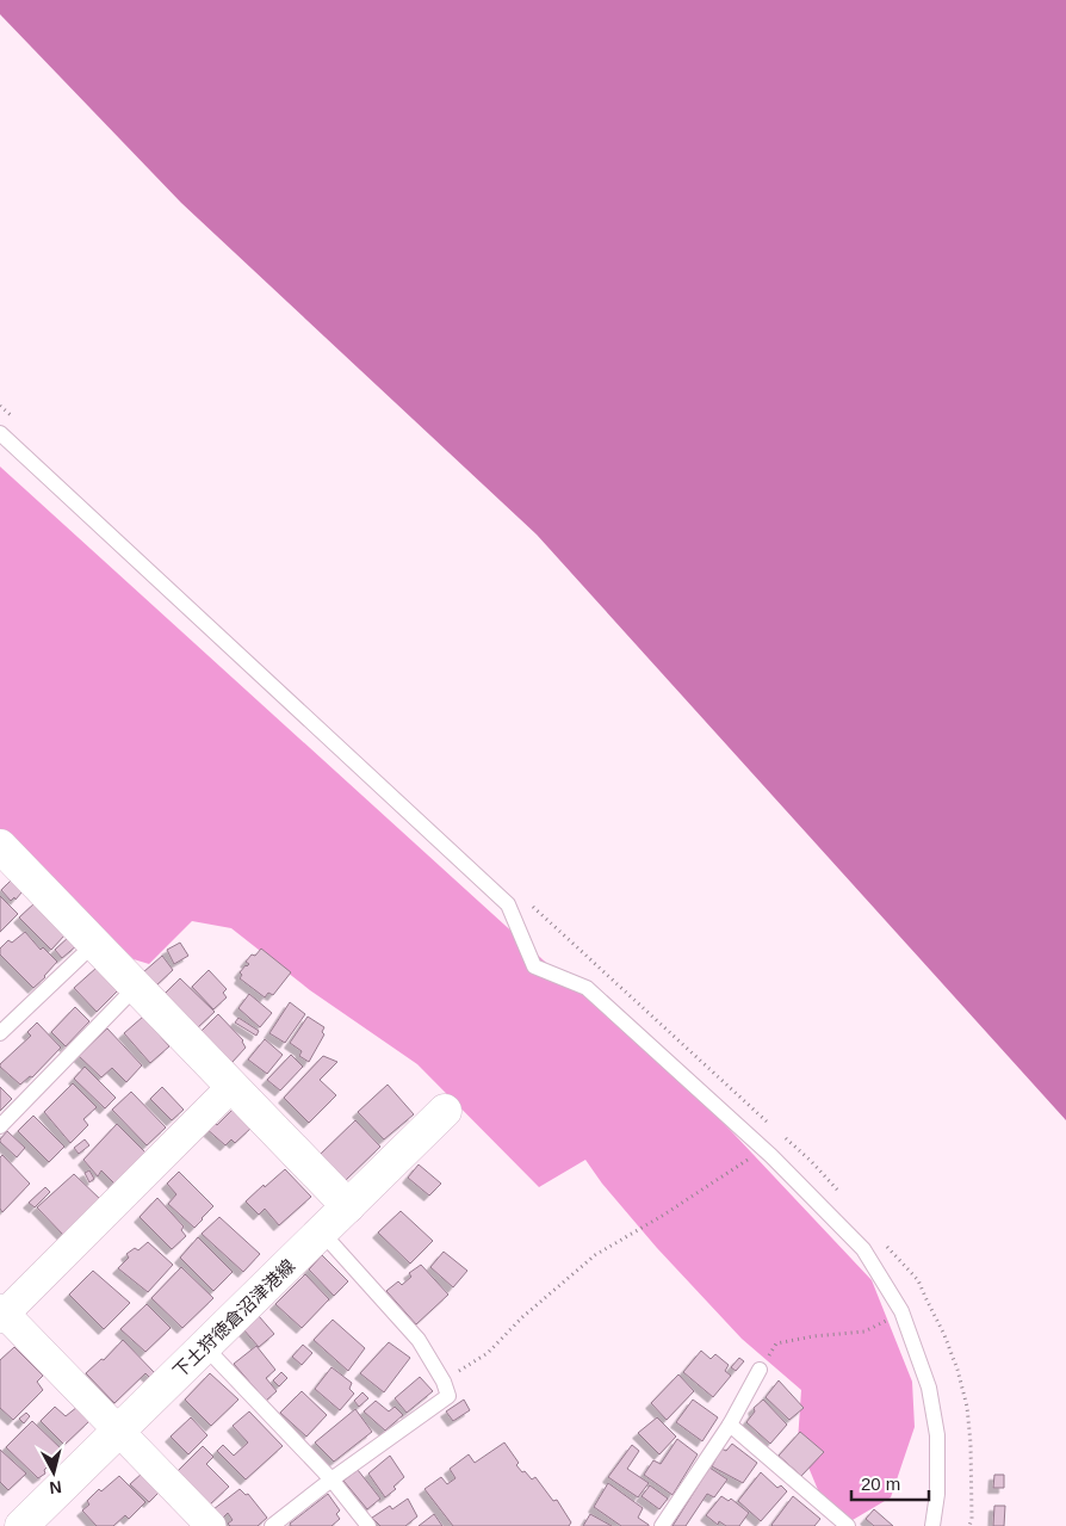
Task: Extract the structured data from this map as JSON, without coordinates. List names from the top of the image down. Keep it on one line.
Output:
{"streets":{"main road":["下土狩徳倉沼津港線"]},"scale_bar":"20 m","north":"bottom"}
